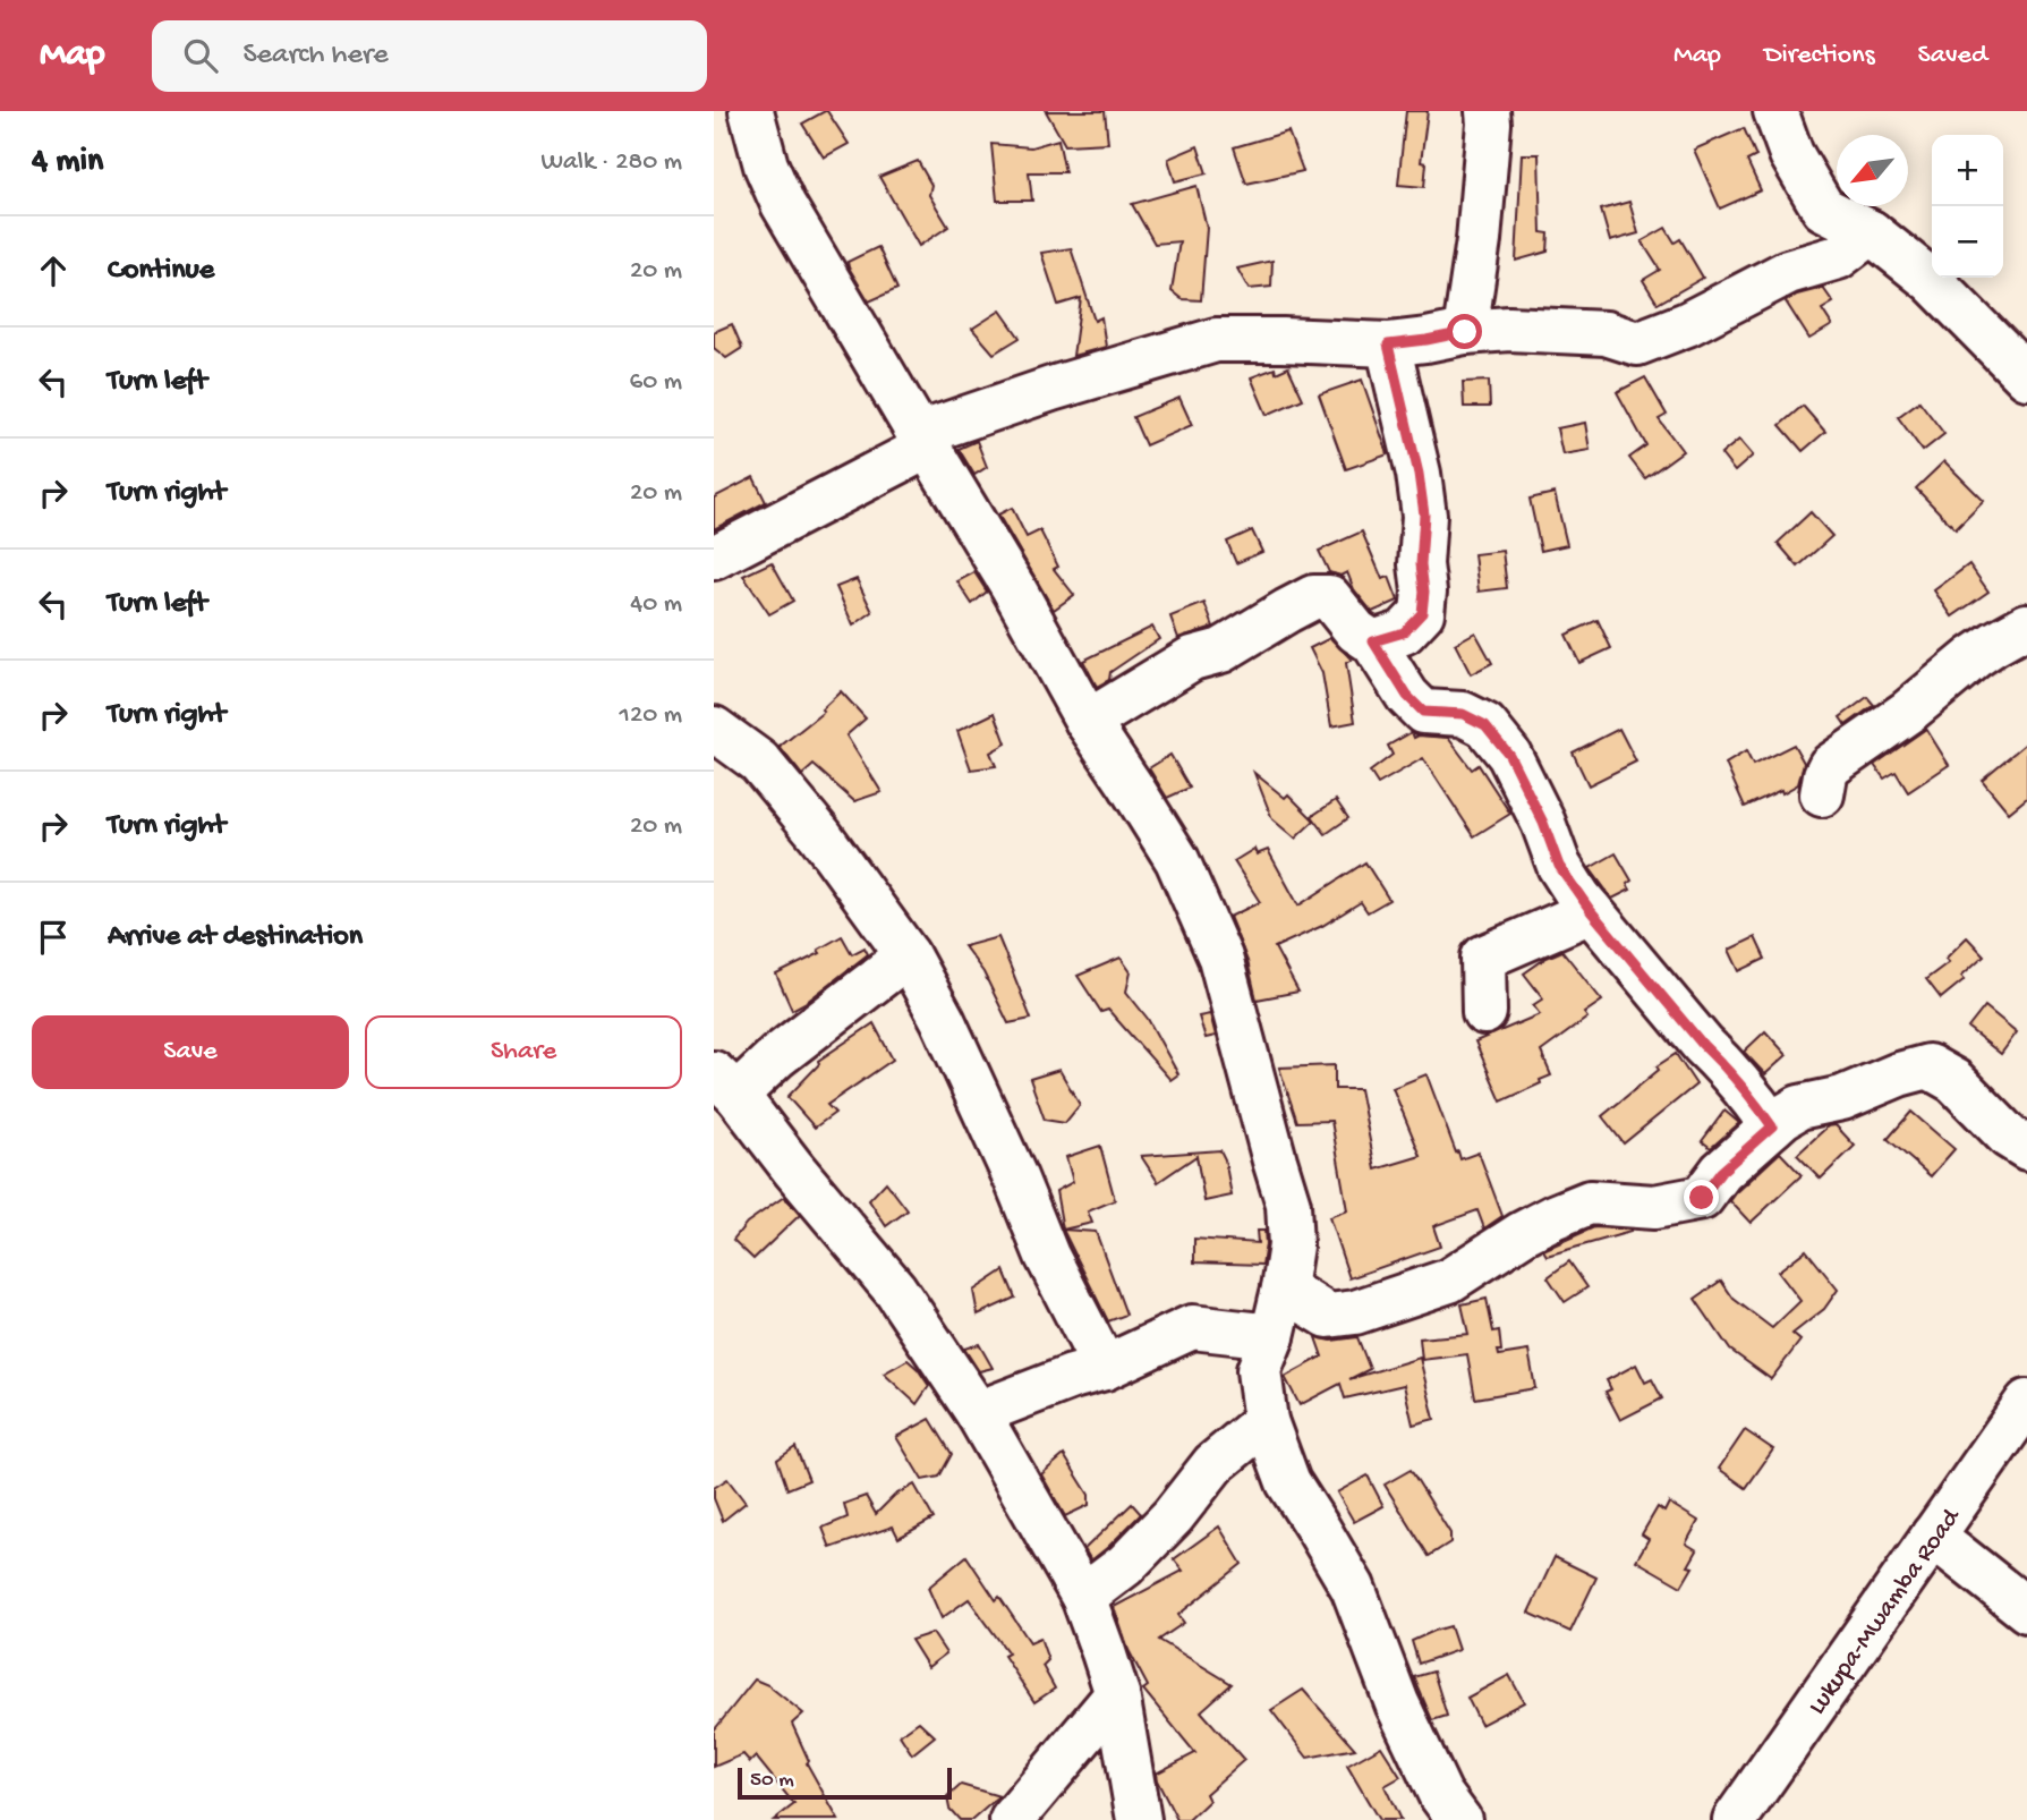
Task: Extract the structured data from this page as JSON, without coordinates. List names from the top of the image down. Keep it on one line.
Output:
{"streets":{"street":["Lukupa-Mwamba Road"]},"scale_bar":"50 m","north":"bottom left","page":{"header":"Map","search":"Search here","nav":["Map","Directions","Saved"],"heading":["4 min","Walk · 280 m"],"map_buttons":["+","−"],"list":[["Continue","20 m"],["Turn left","60 m"],["Turn right","20 m"],["Turn left","40 m"],["Turn right","120 m"],["Turn right","20 m"],"Arrive at destination"],"buttons":["Save","Share"],"scale":"50 m"}}
